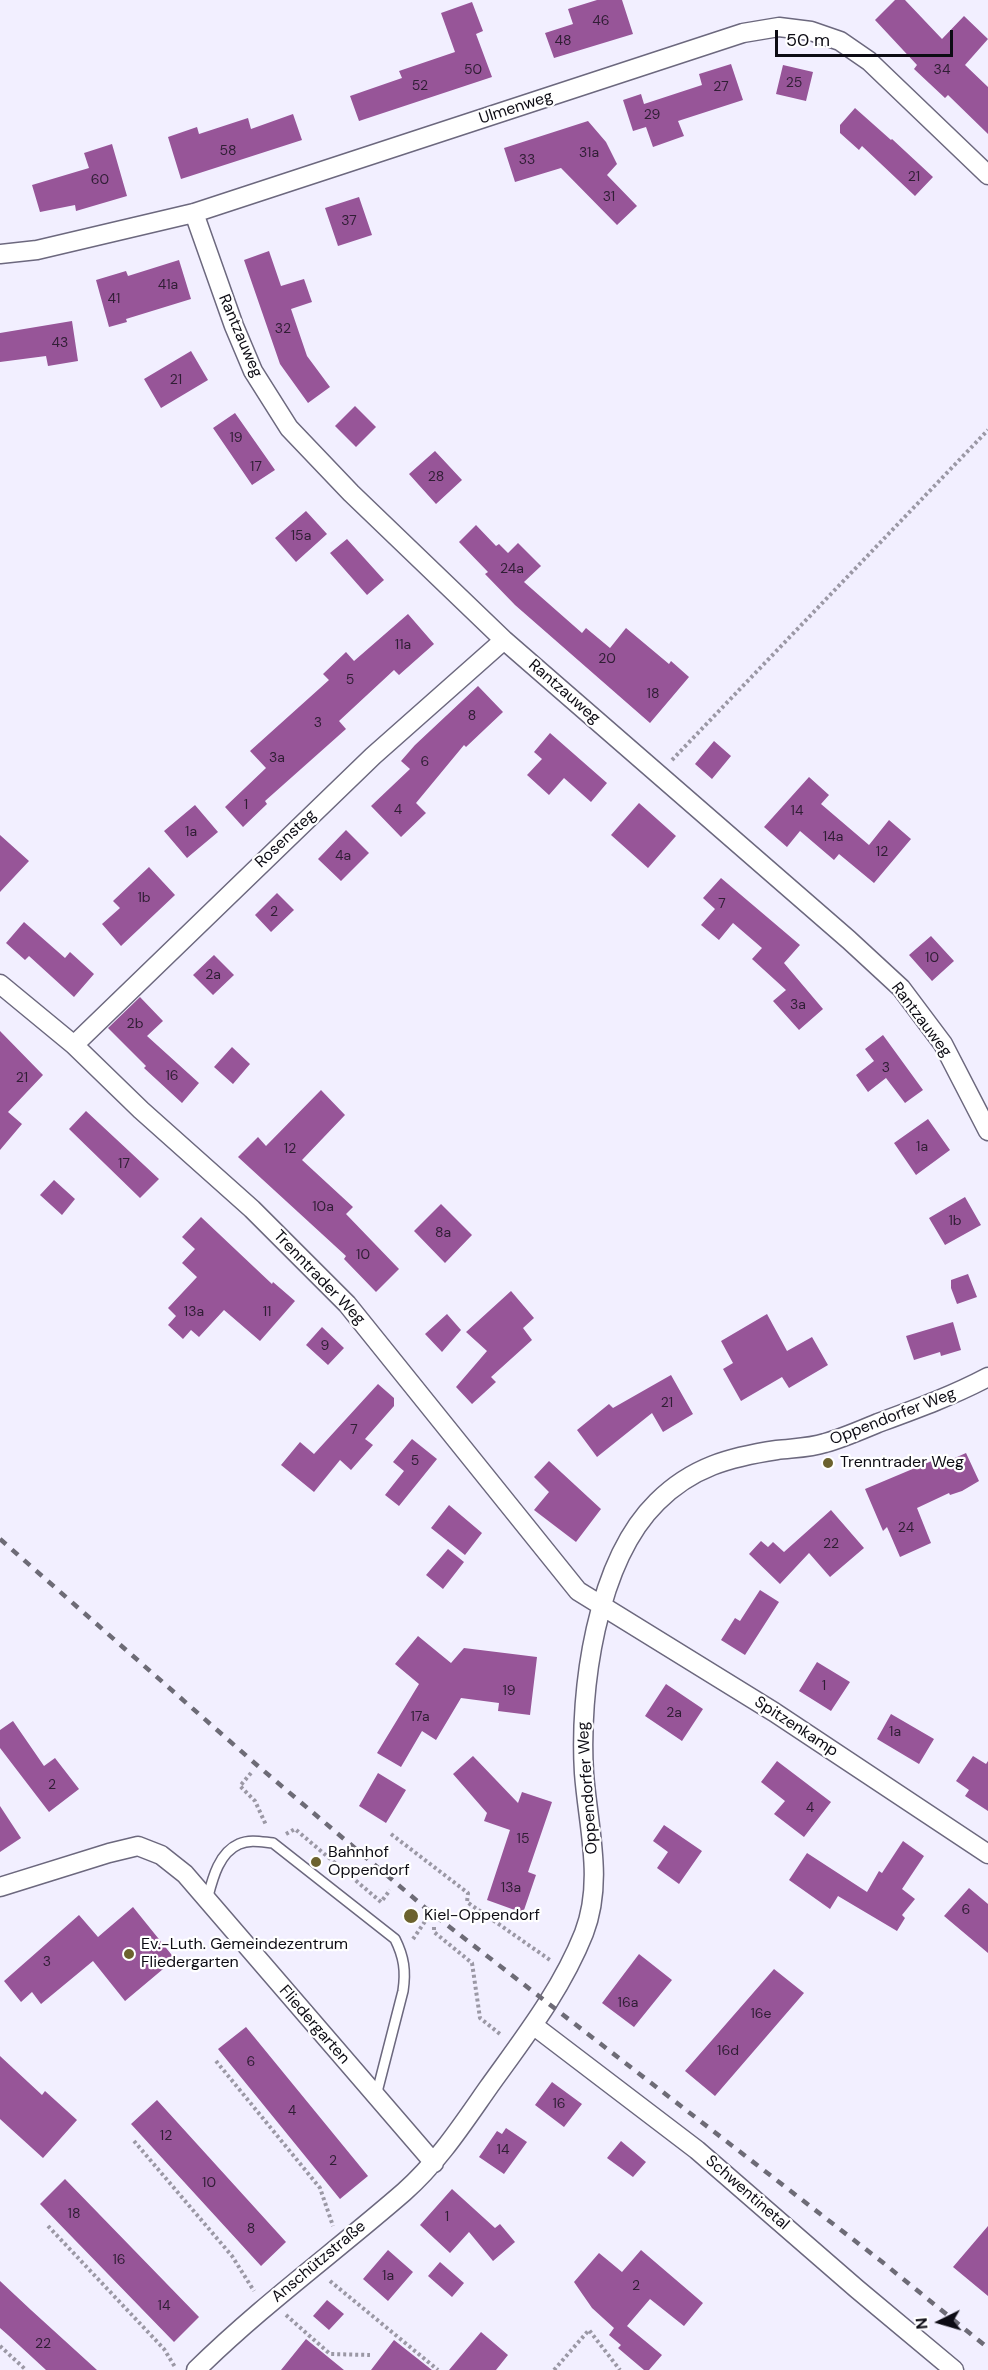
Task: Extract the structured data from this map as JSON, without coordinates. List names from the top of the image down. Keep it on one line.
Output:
{"streets":{"street":["Ulmenweg","Rantzauweg","Rosensteg","Trenntrader Weg","Oppendorfer Weg","Spitzenkamp","Fliedergarten","Schwentinetal","Anschützstraße"]},"crossings":[["Ulmenweg","Rantzauweg"],["Rantzauweg","Rosensteg"],["Rosensteg","Trenntrader Weg"],["Trenntrader Weg","Oppendorfer Weg"],["Trenntrader Weg","Spitzenkamp"],["Oppendorfer Weg","Spitzenkamp"],["Oppendorfer Weg","Fliedergarten"],["Oppendorfer Weg","Schwentinetal"],["Oppendorfer Weg","Anschützstraße"],["Fliedergarten","Anschützstraße"]],"places":["Trenntrader Weg","Bahnhof Oppendorf","Kiel-Oppendorf","Ev.-Luth. Gemeindezentrum Fliedergarten"],"house_numbers":["46","48","50","34","25","52","27","29","58","31a","33","21","60","31","37","41a","41","32","43","21","19","17","28","15a","24a","11a","20","5","18","8","3","3a","6","1","4","14","1a","14a","12","4a","1b","7","2","10","2a","3a","2b","3","16","21","1a","12","17","10a","1b","8a","10","13a","11","9","21","7","5","24","22","1","19","2a","17a","1a","2","4","15","13a","6","3","16a","16e","16d","6","16","4","12","14","2","10","18","1","8","16","1a","2","14","22"],"scale_bar":"50 m","north":"left"}
